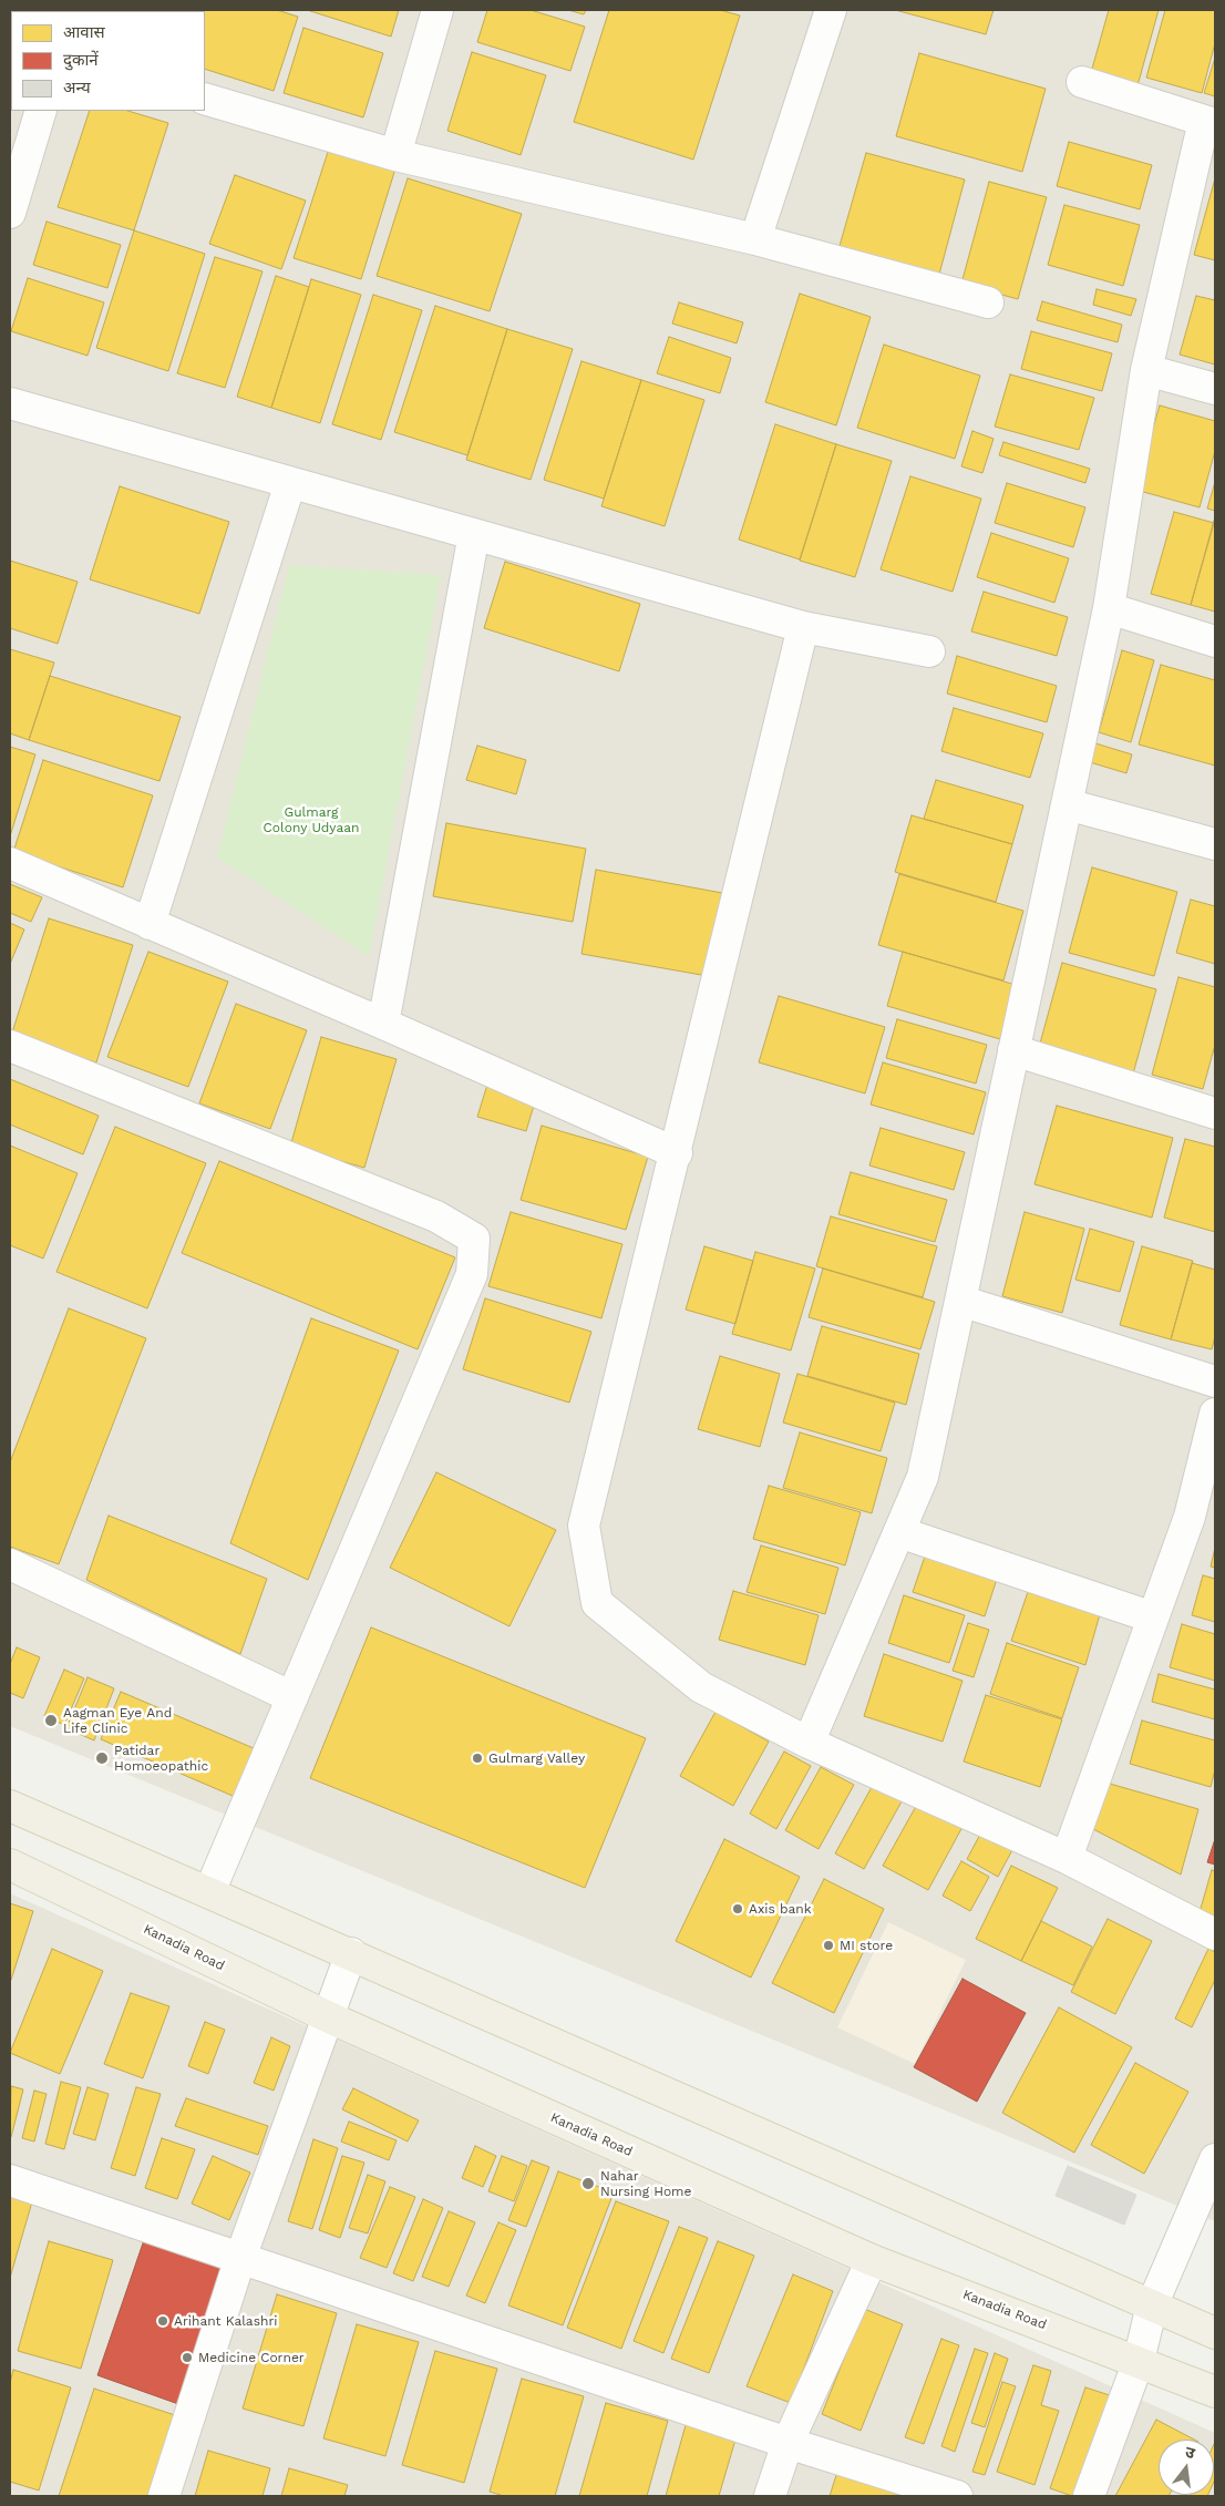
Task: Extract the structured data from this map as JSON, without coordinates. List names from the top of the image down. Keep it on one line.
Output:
{"streets":{"main road":["Kanadia Road"]},"parks":["Gulmarg Colony Udyaan"],"places":["Aagman Eye And Life Clinic","Patidar Homoeopathic","Gulmarg Valley","Axis bank","MI store","Nahar Nursing Home","Arihant Kalashri","Medicine Corner"],"legend":["आवास","दुकानें","अन्य"],"north":"top"}
